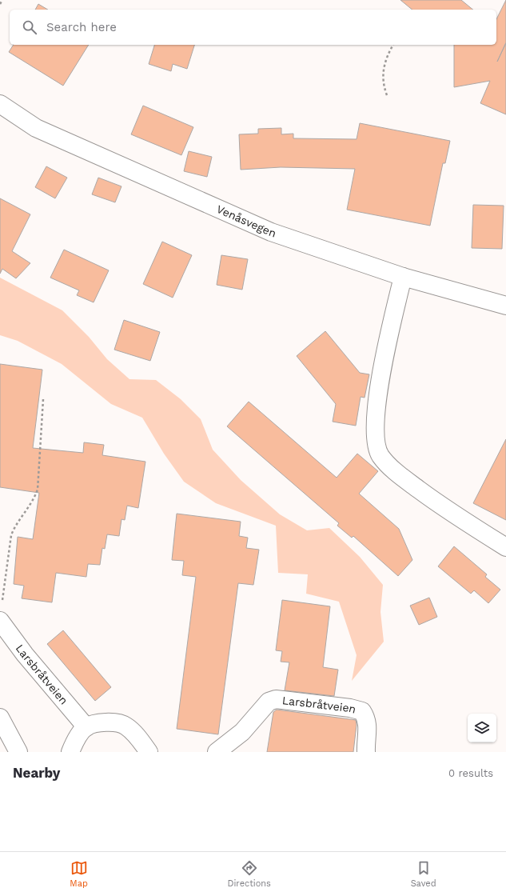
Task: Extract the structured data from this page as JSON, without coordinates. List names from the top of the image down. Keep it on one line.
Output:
{"streets":{"street":["Venåsvegen","Larsbråtveien"]},"page":{"search":"Search here","heading":["Nearby","0 results"],"nav":["Map","Directions","Saved"]}}
